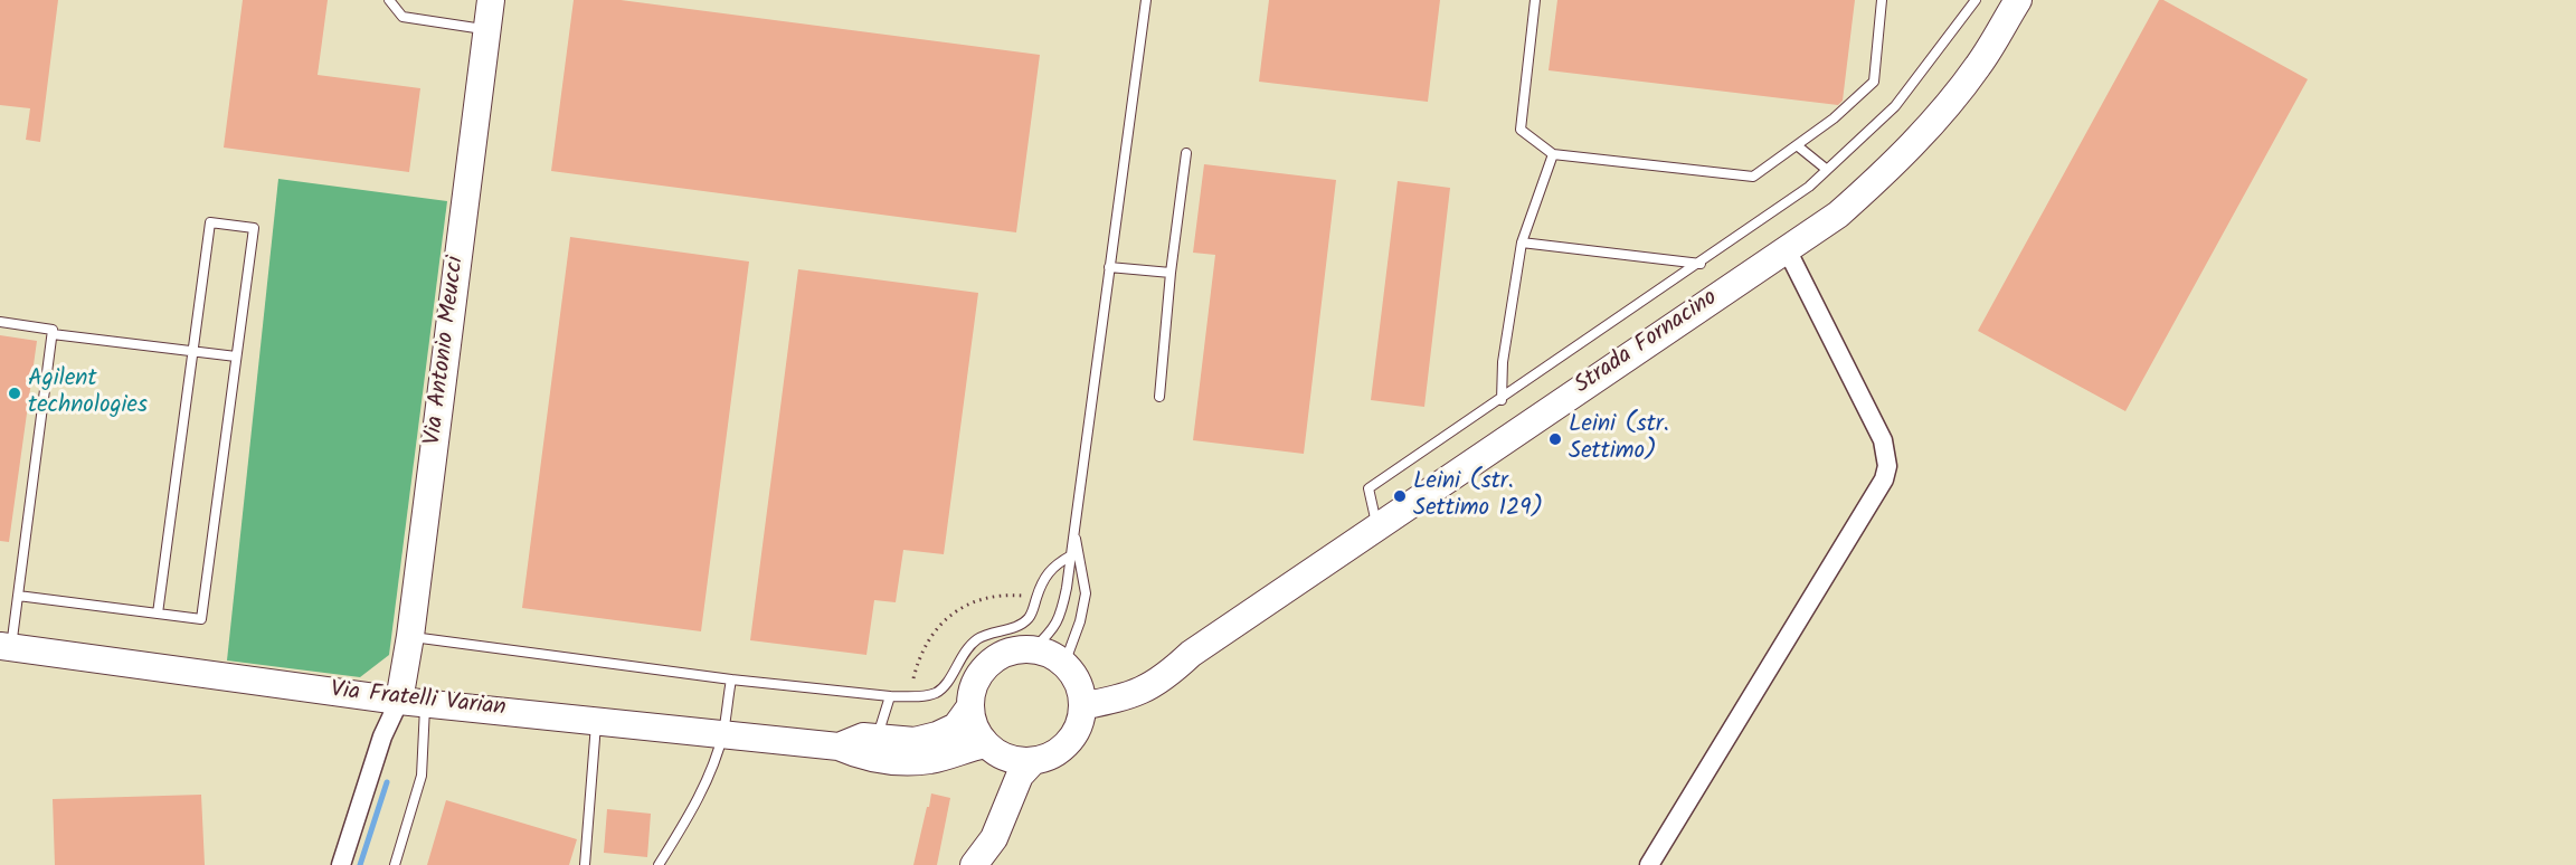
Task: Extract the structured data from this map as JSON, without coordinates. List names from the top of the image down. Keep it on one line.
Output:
{"streets":{"street":["Strada Fornacino","Via Antonio Meucci","Via Fratelli Varian"]},"crossings":[["Strada Fornacino","Via Fratelli Varian"],["Via Antonio Meucci","Via Fratelli Varian"]],"places":["Agilent technologies","Leini (str. Settimo)","Leini (str. Settimo 129)"]}
